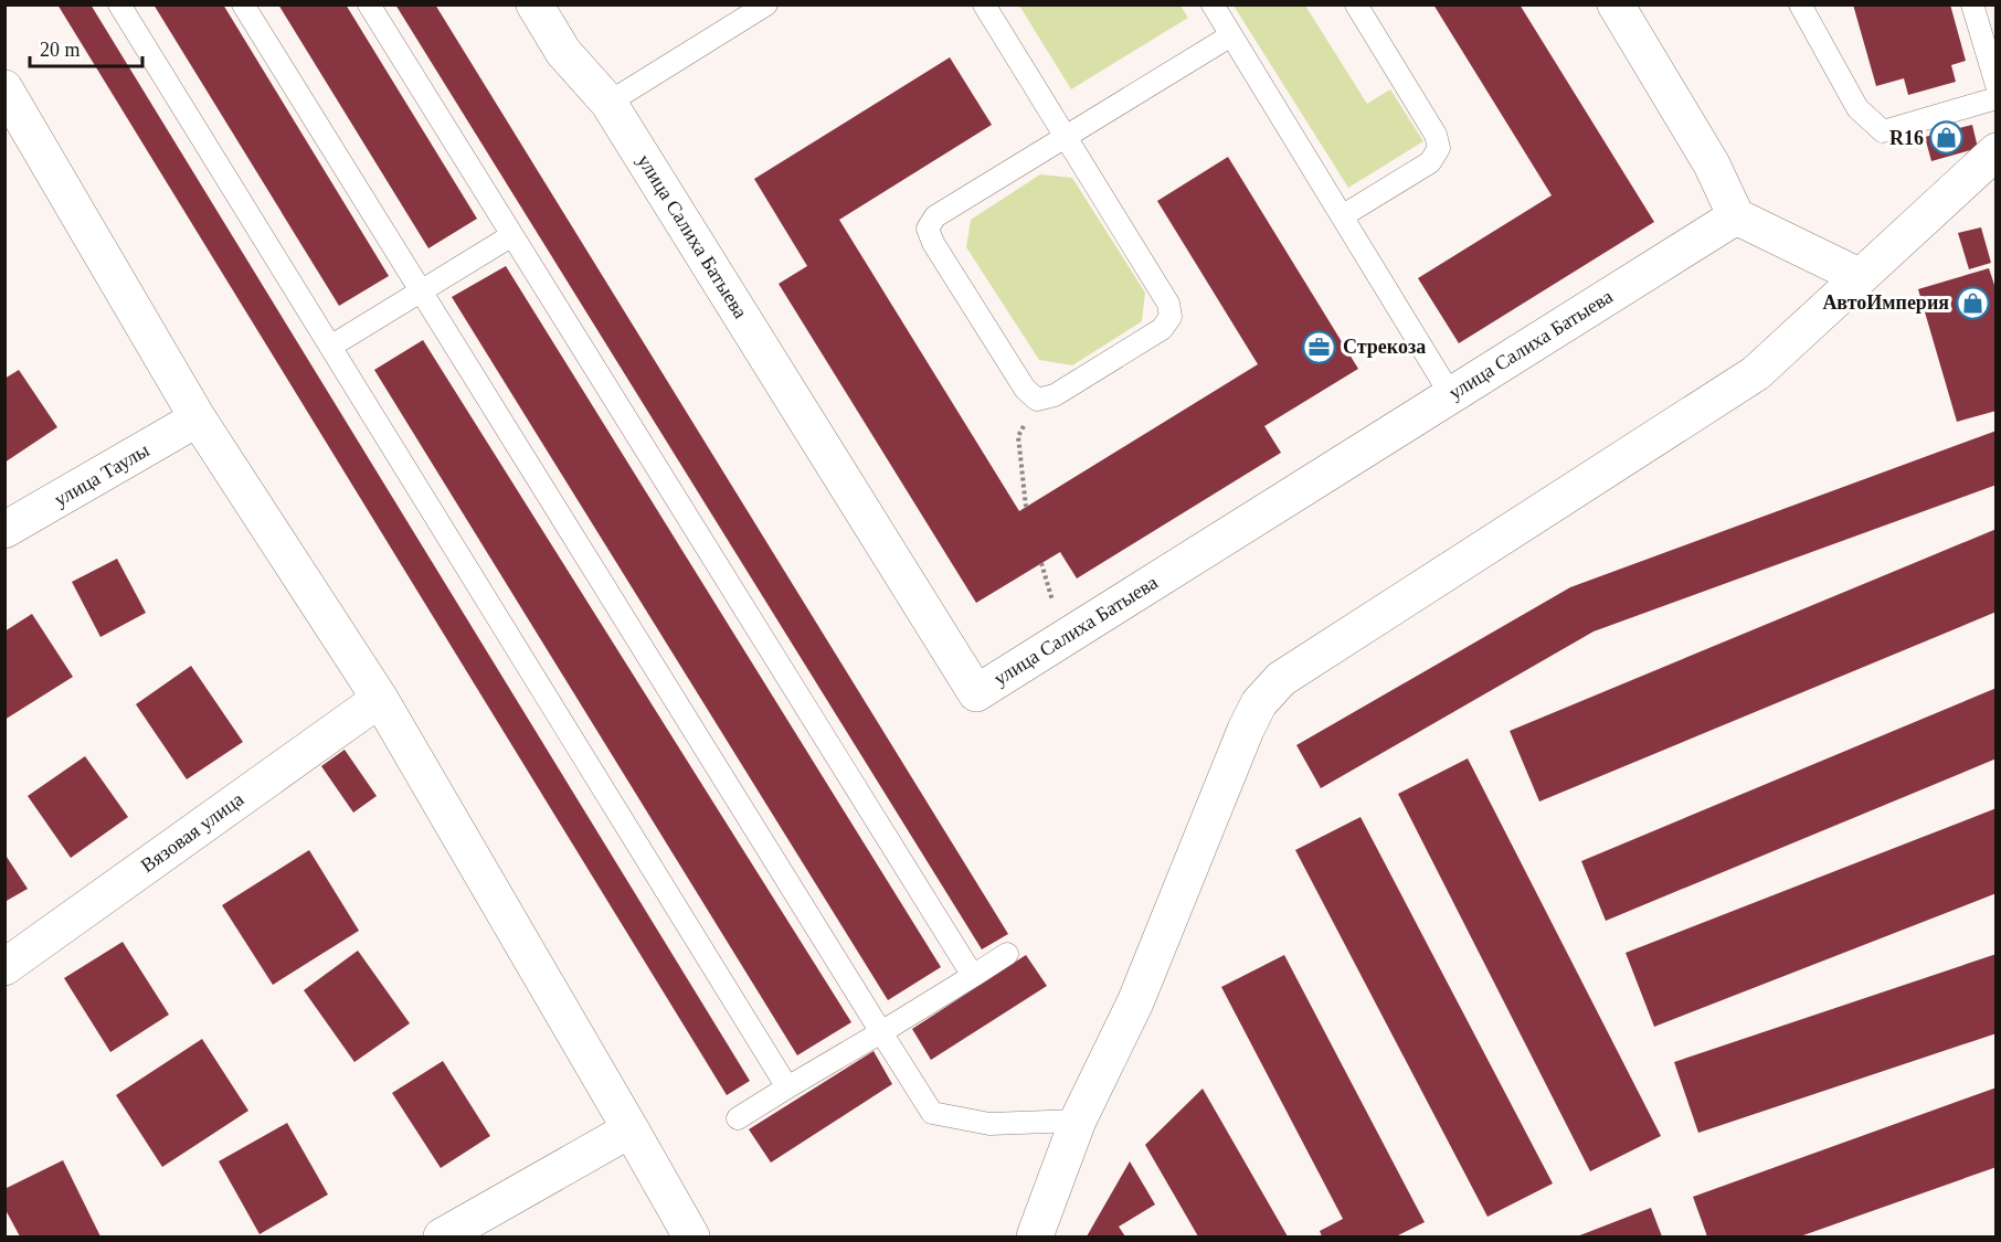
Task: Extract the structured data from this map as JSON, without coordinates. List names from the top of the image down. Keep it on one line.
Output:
{"streets":{"street":["улица Салиха Батыева","улица Таулы","Вязовая улица"]},"places":{"shop":["R16","АвтоИмперия"],"office":["Стрекоза"]},"scale_bar":"20 m"}
